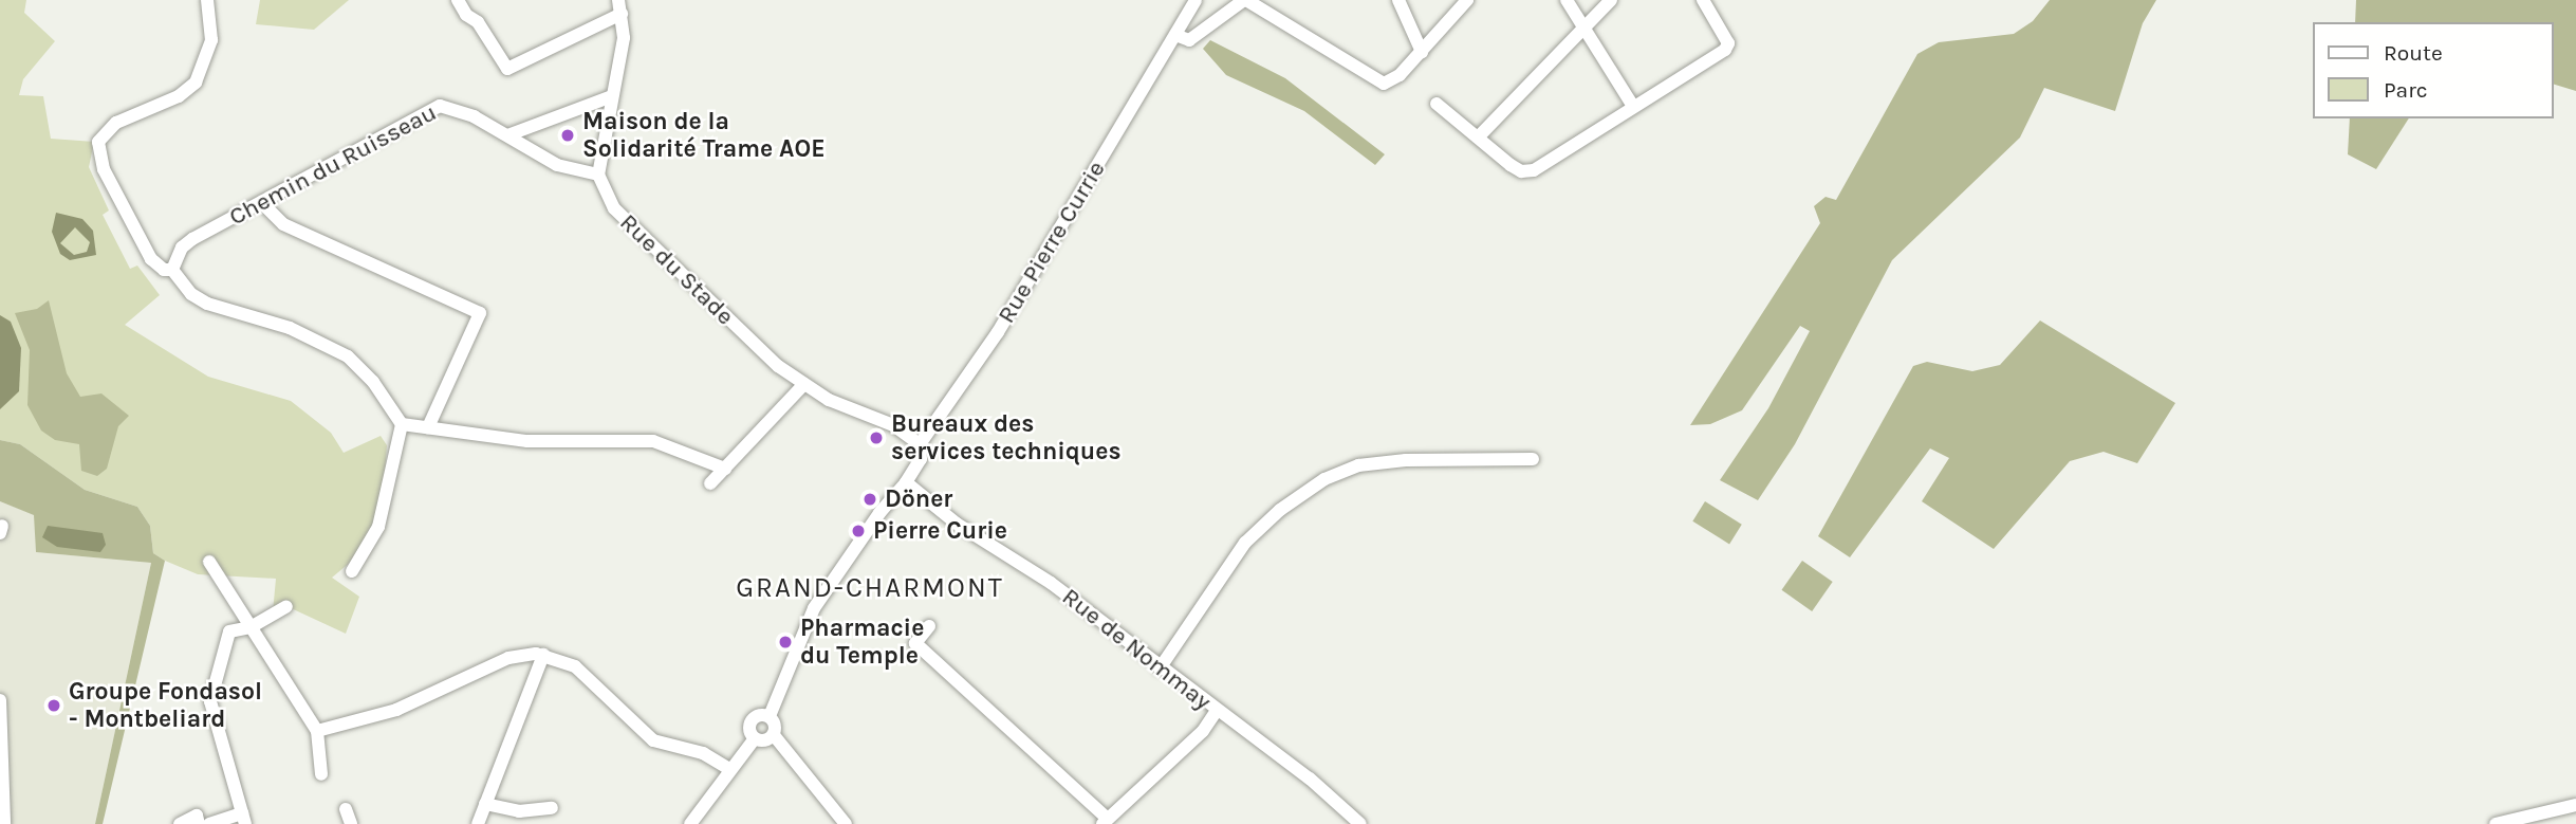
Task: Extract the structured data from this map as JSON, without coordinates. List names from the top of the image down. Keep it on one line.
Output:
{"streets":{"street":["Chemin du Ruisseau","Rue Pierre Currie","Rue du Stade","Rue de Nommay"]},"crossings":[["Chemin du Ruisseau","Rue du Stade"],["Rue Pierre Currie","Rue du Stade"],["Rue Pierre Currie","Rue de Nommay"]],"districts":["GRAND-CHARMONT"],"places":["Maison de la Solidarité Trame AOE","Bureaux des services techniques","Döner","Pierre Curie","Pharmacie du Temple","Groupe Fondasol - Montbeliard"],"legend":["Route","Parc"]}
